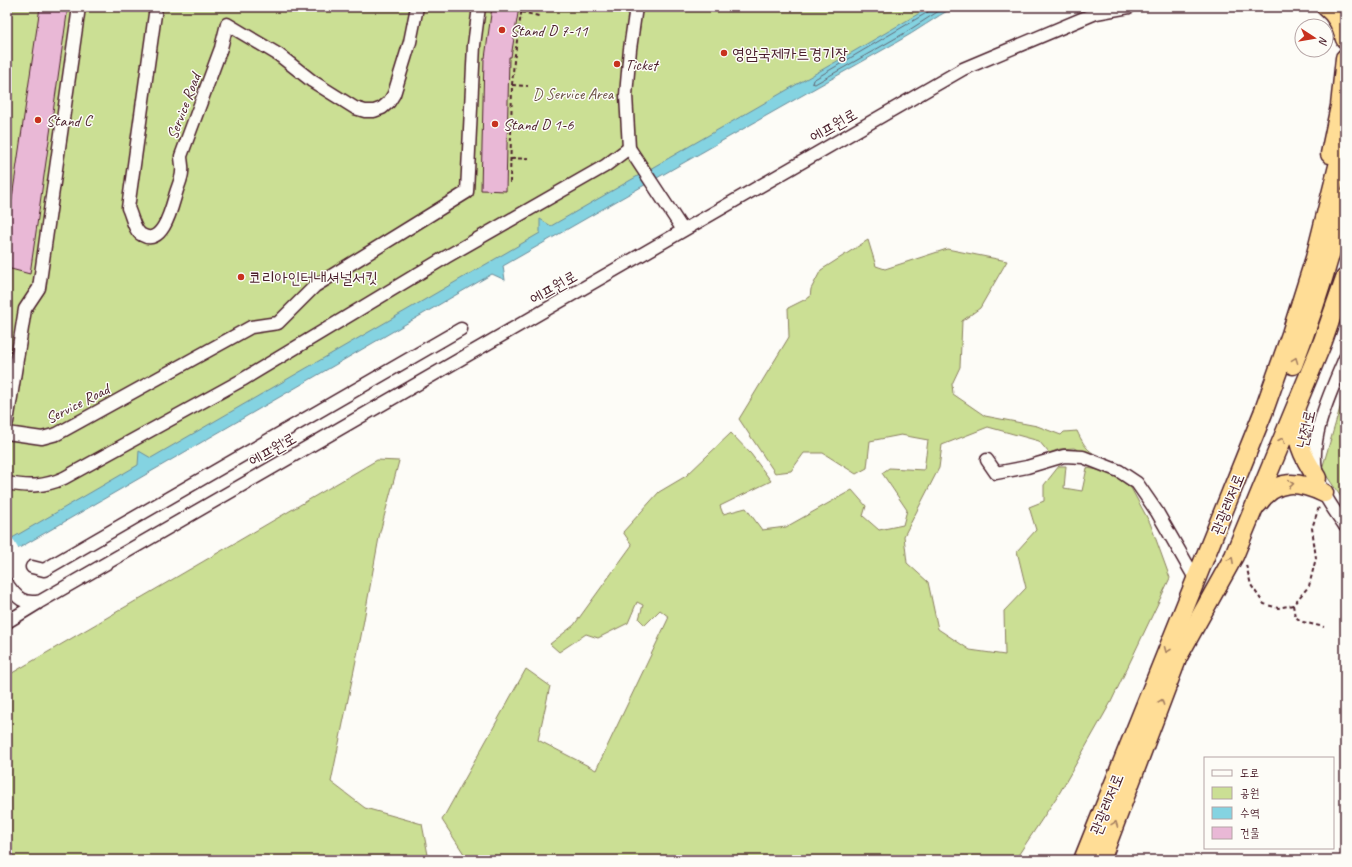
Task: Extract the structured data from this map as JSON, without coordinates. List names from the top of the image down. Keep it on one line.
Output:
{"streets":{"highway":["관광레저로"],"street":["Service Road","에프원로","난전로"]},"parks":["D Service Area"],"places":["Stand D 7-11","영암국제카트경기장","Ticket","Stand C","Stand D 1-6","코리아인터내셔널서킷"],"legend":["도로","공원","수역","건물"],"north":"right"}
